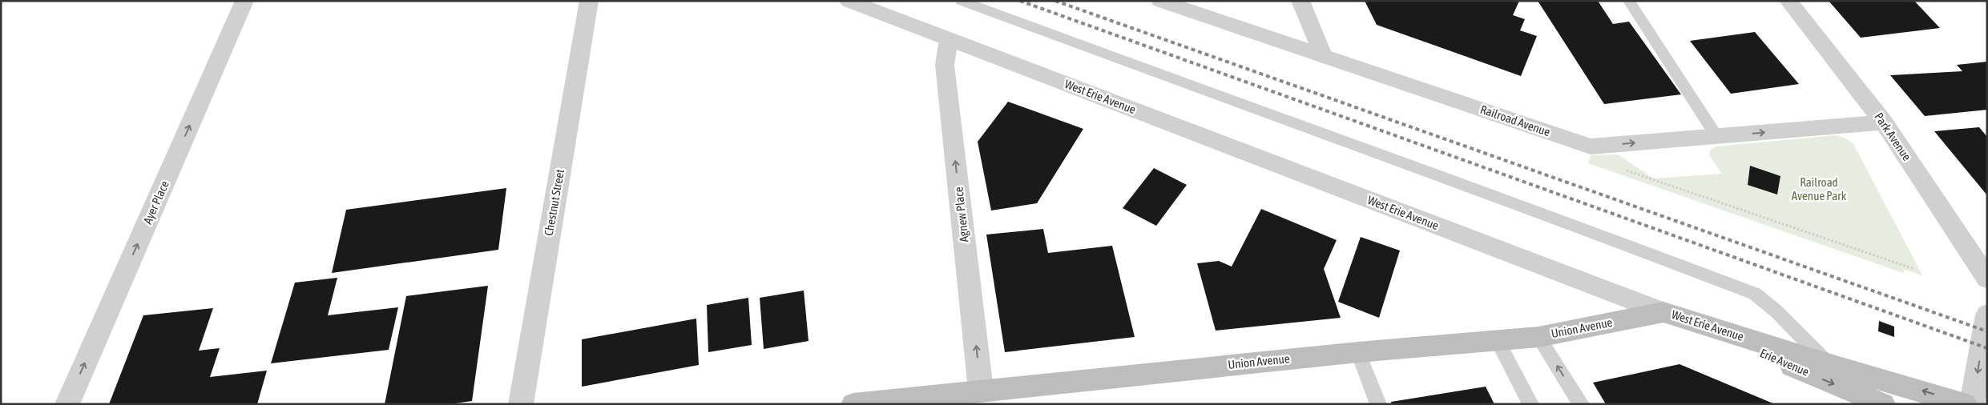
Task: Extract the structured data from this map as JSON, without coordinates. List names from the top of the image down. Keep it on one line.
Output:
{"streets":{"main road":["West Erie Avenue","Union Avenue","Erie Avenue"],"street":["Railroad Avenue","Park Avenue","Ayer Place","Chestnut Street","Agnew Place"]},"crossings":[["West Erie Avenue","Agnew Place"],["West Erie Avenue","Union Avenue"],["West Erie Avenue","Erie Avenue"],["Railroad Avenue","Park Avenue"],["Agnew Place","Union Avenue"],["Union Avenue","Erie Avenue"]],"one_way":["Railroad Avenue","Ayer Place","Agnew Place","Erie Avenue"],"parks":["Railroad Avenue Park"]}
